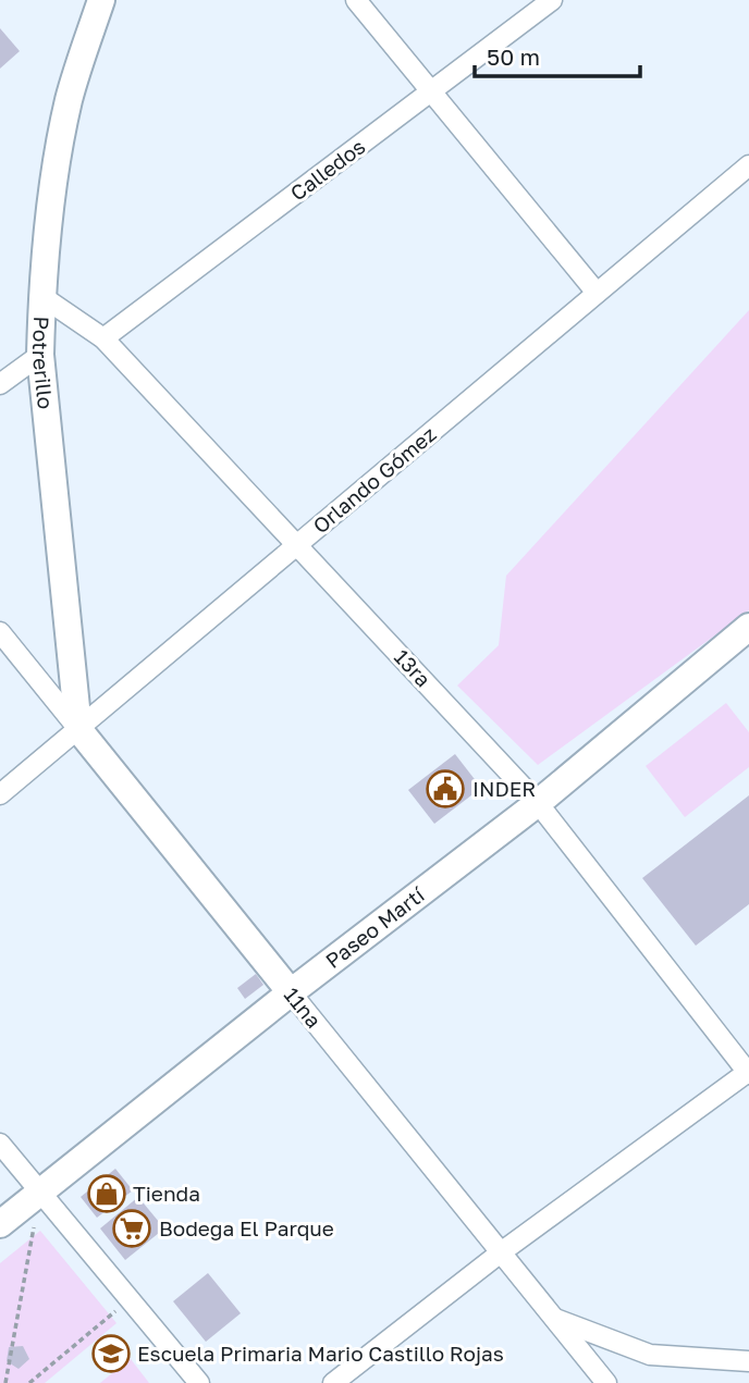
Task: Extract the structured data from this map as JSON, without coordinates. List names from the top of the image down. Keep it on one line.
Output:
{"streets":{"street":["Calledos","Potrerillo","Orlando Gómez","13ra","Paseo Martí","11na"]},"crossings":[["Calledos","13ra"],["Potrerillo","Orlando Gómez"],["Potrerillo","13ra"],["Potrerillo","11na"],["Orlando Gómez","13ra"],["Orlando Gómez","11na"],["13ra","Paseo Martí"],["Paseo Martí","11na"]],"places":{"public building":["INDER"],"shop":["Tienda"],"supermarket":["Bodega El Parque"],"school or university":["Escuela Primaria Mario Castillo Rojas"]},"scale_bar":"50 m"}
